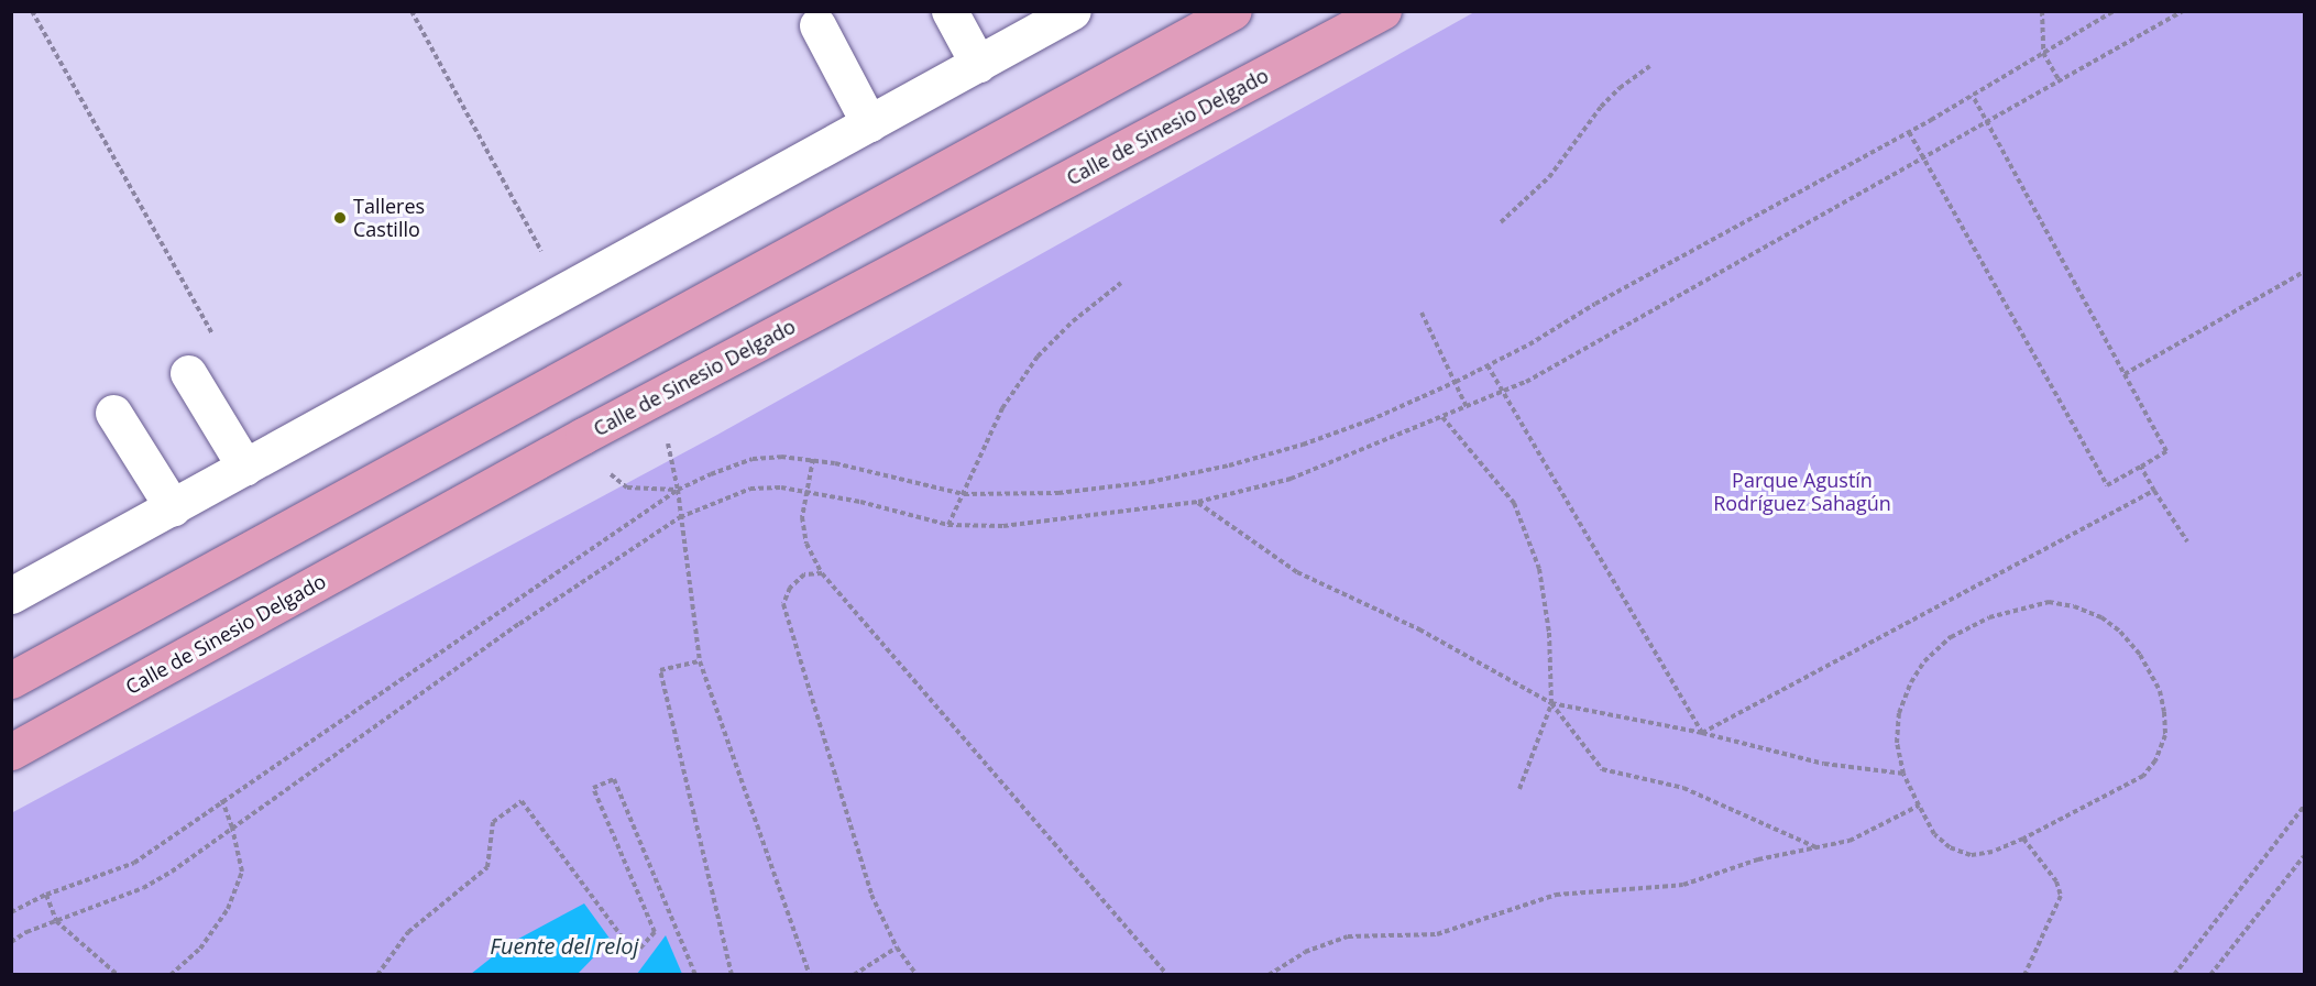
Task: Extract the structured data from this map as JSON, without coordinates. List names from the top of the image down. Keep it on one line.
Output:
{"streets":{"main road":["Calle de Sinesio Delgado"]},"water":["Fuente del reloj"],"parks":["Parque Agustín Rodríguez Sahagún"],"places":["Talleres Castillo"]}
